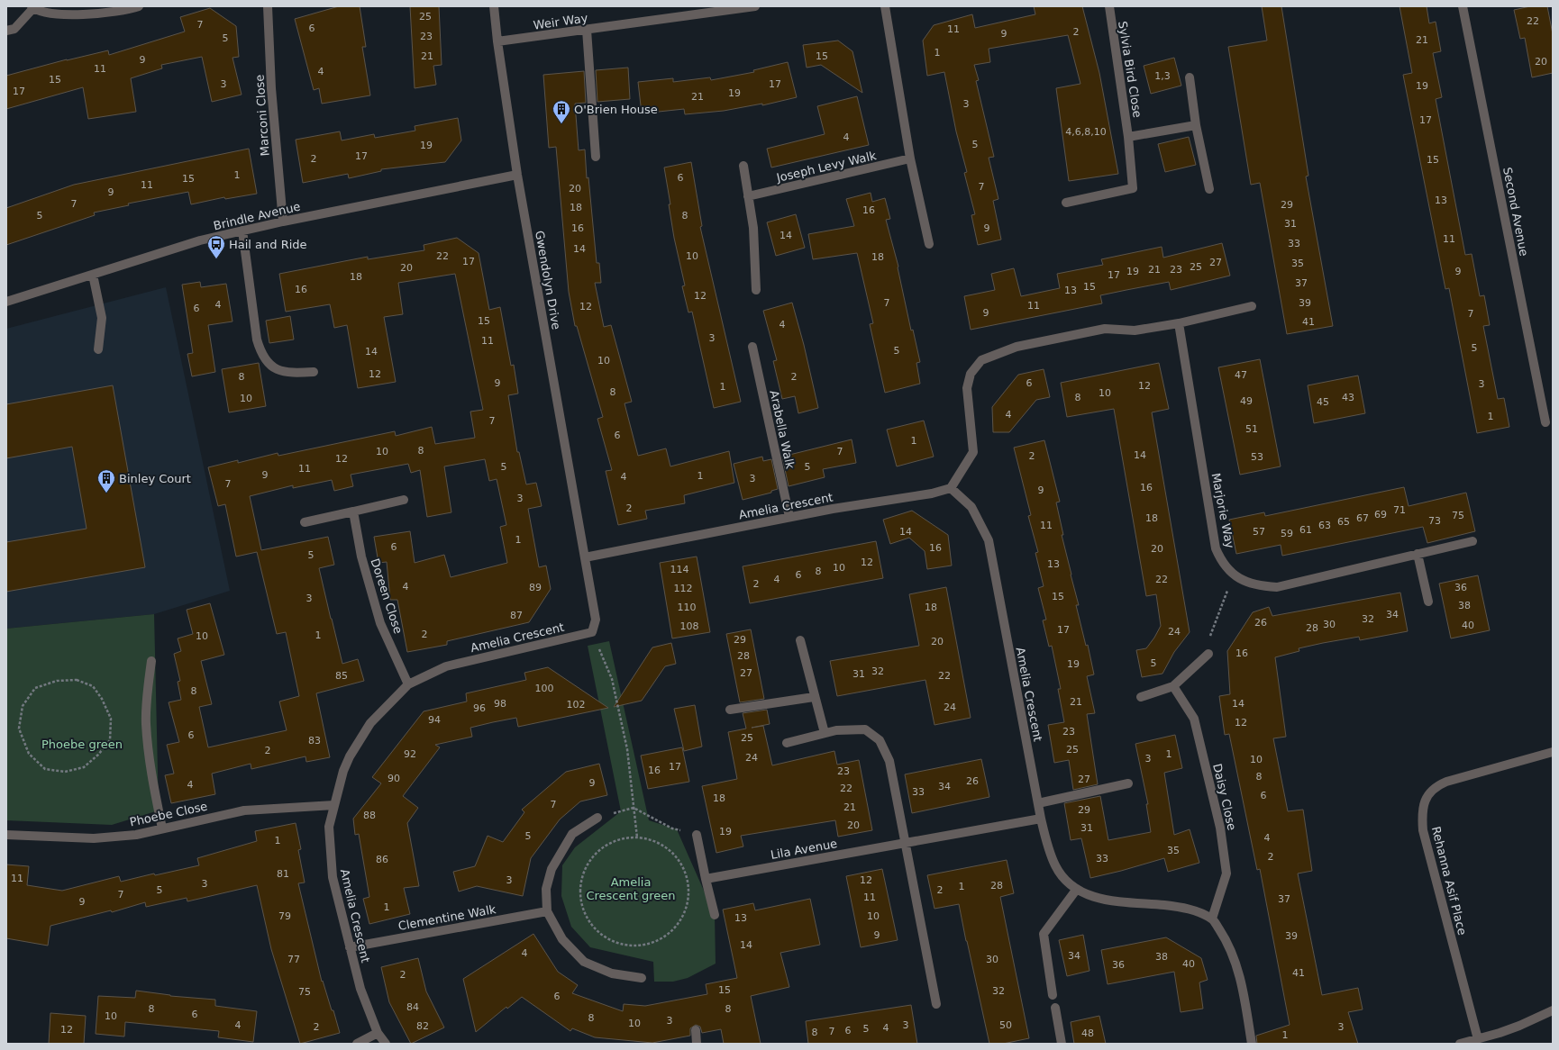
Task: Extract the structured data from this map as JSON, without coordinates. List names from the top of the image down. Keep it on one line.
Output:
{"streets":{"street":["Weir Way","Sylvia Bird Close","Marconi Close","Joseph Levy Walk","Second Avenue","Brindle Avenue","Gwendolyn Drive","Arabella Walk","Amelia Crescent","Marjorie Way","Doreen Close","Daisy Close","Phoebe Close","Lila Avenue","Rehanna Asif Place","Clementine Walk"]},"crossings":[["Weir Way","Gwendolyn Drive"],["Marconi Close","Brindle Avenue"],["Brindle Avenue","Gwendolyn Drive"],["Gwendolyn Drive","Amelia Crescent"],["Arabella Walk","Amelia Crescent"],["Amelia Crescent","Doreen Close"],["Amelia Crescent","Daisy Close"],["Amelia Crescent","Phoebe Close"],["Amelia Crescent","Lila Avenue"],["Amelia Crescent","Clementine Walk"]],"parks":["Phoebe green","Amelia Crescent green"],"places":{"building":["O'Brien House","Binley Court"],"bus stop":["Hail and Ride"]},"house_numbers":["25","22","7","6","11","2","9","23","5","21","1","21","15","9","20","11","4","1,3","15","3","17","19","17","19","21","3","17","4,6,8,10","4","5","19","17","2","15","1","6","15","11","7","20","9","13","7","29","18","16","5","8","31","16","9","14","11","33","14","22","10","18","17","27","35","25","20","21","23","19","9","17","18","37","15","16","13","12","7","39","4","11","12","6","9","7","15","41","4","3","11","5","5","14","10","12","47","8","2","9","6","3","12","1","8","10","8","43","10","49","45","4","1","7","51","6","1","8","10","7","14","2","53","12","5","5","11","9","1","4","3","7","16","9","3","2","71","69","75","18","67","73","65","11","63","61","14","57","59","1","6","16","20","5","12","13","10","114","8","6","4","22","2","4","89","36","112","15","3","38","110","18","34","87","32","26","30","40","108","28","17","24","2","1","10","29","20","16","28","5","19","32","27","31","85","22","100","8","21","98","14","102","24","96","94","12","23","6","25","83","25","2","92","1","24","3","10","17","16","23","8","90","27","26","9","4","34","22","33","6","18","7","21","29","88","20","31","19","5","4","1","35","2","33","86","81","11","3","12","3","28","1","5","2","7","11","37","9","1","79","10","13","9","39","14","4","34","38","77","30","40","36","41","2","15","32","75","6","84","8","8","6","10","8","3","10","4","3","50","82","2","3","4","5","12","6","7","8","48","1"]}
